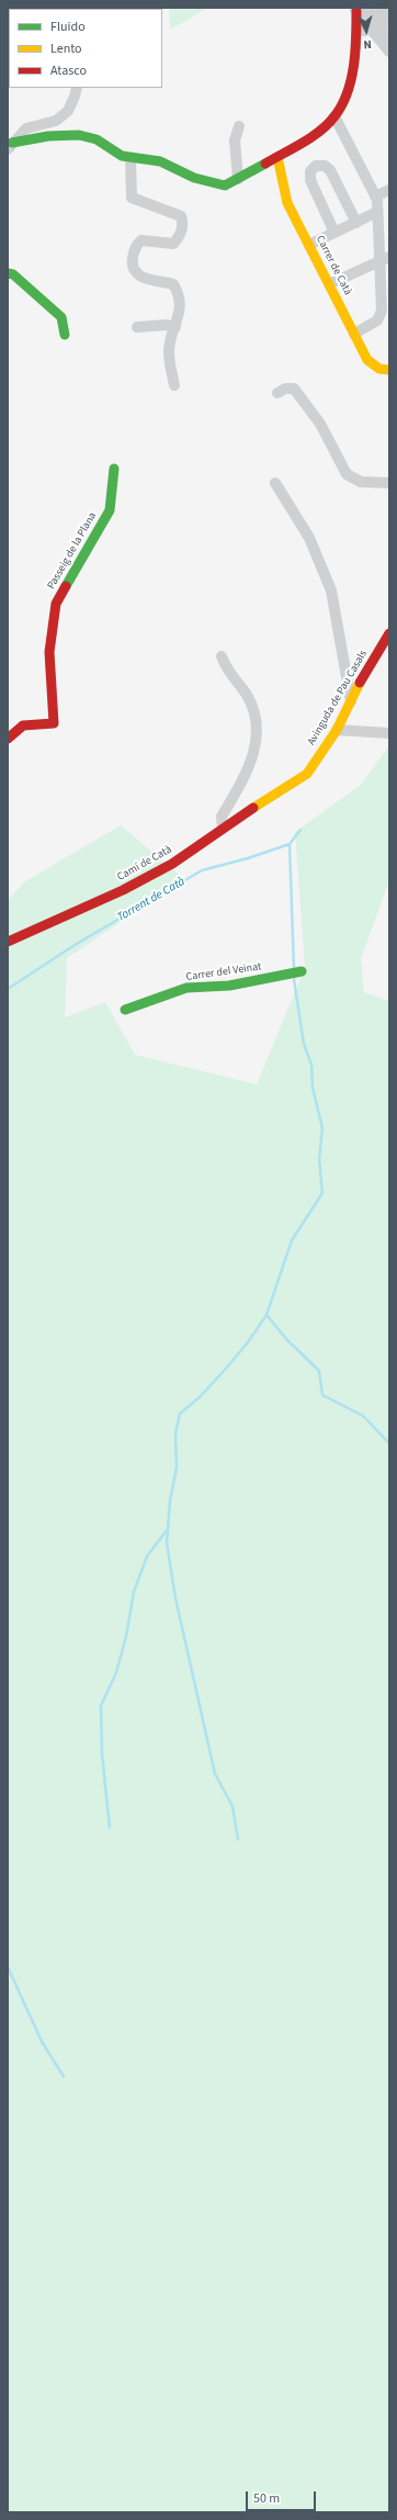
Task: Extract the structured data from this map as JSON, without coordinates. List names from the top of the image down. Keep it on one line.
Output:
{"streets":{"street":["Carrer de Catà","Passeig de la Plana","Avinguda de Pau Casals","Camí de Catà","Carrer del Veinat"]},"crossings":[["Avinguda de Pau Casals","Camí de Catà"]],"water":["Torrent de Catà"],"legend":["Fluido","Lento","Atasco"],"scale_bar":"50 m","north":"bottom"}
